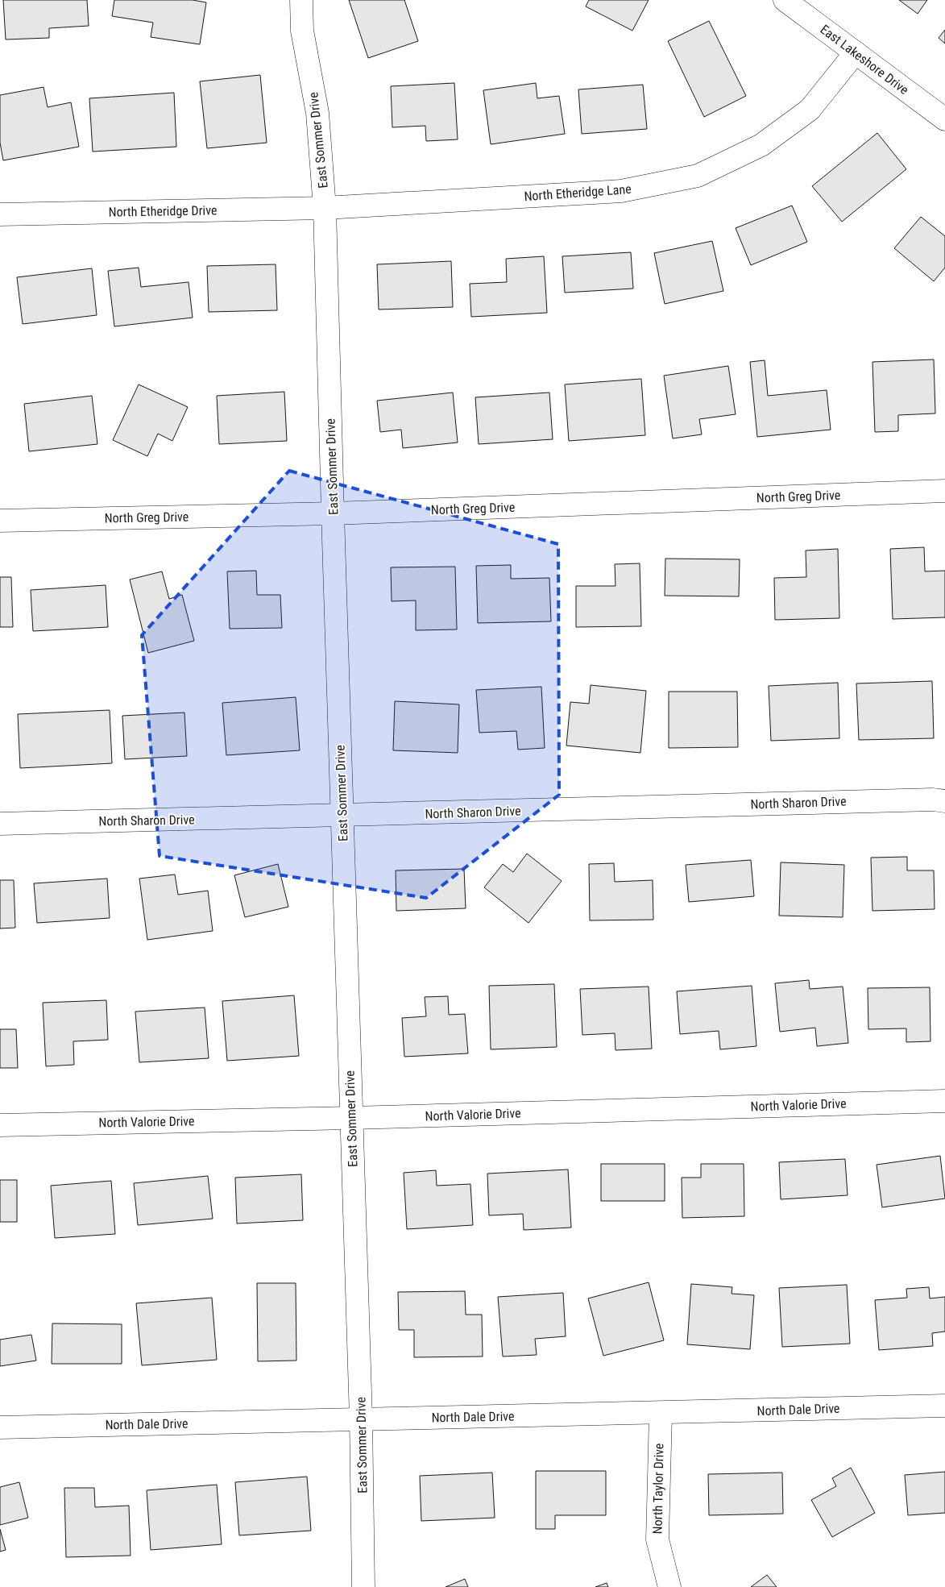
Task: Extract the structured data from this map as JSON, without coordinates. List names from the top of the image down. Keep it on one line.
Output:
{"streets":{"street":["East Lakeshore Drive","East Sommer Drive","North Etheridge Lane","North Etheridge Drive","North Greg Drive","North Sharon Drive","North Valorie Drive","North Dale Drive","North Taylor Drive"]},"crossings":[["East Lakeshore Drive","North Etheridge Lane"],["East Sommer Drive","North Etheridge Lane"],["East Sommer Drive","North Etheridge Drive"],["East Sommer Drive","North Greg Drive"],["East Sommer Drive","North Sharon Drive"],["East Sommer Drive","North Valorie Drive"],["East Sommer Drive","North Dale Drive"],["North Etheridge Lane","North Etheridge Drive"],["North Dale Drive","North Taylor Drive"]]}
